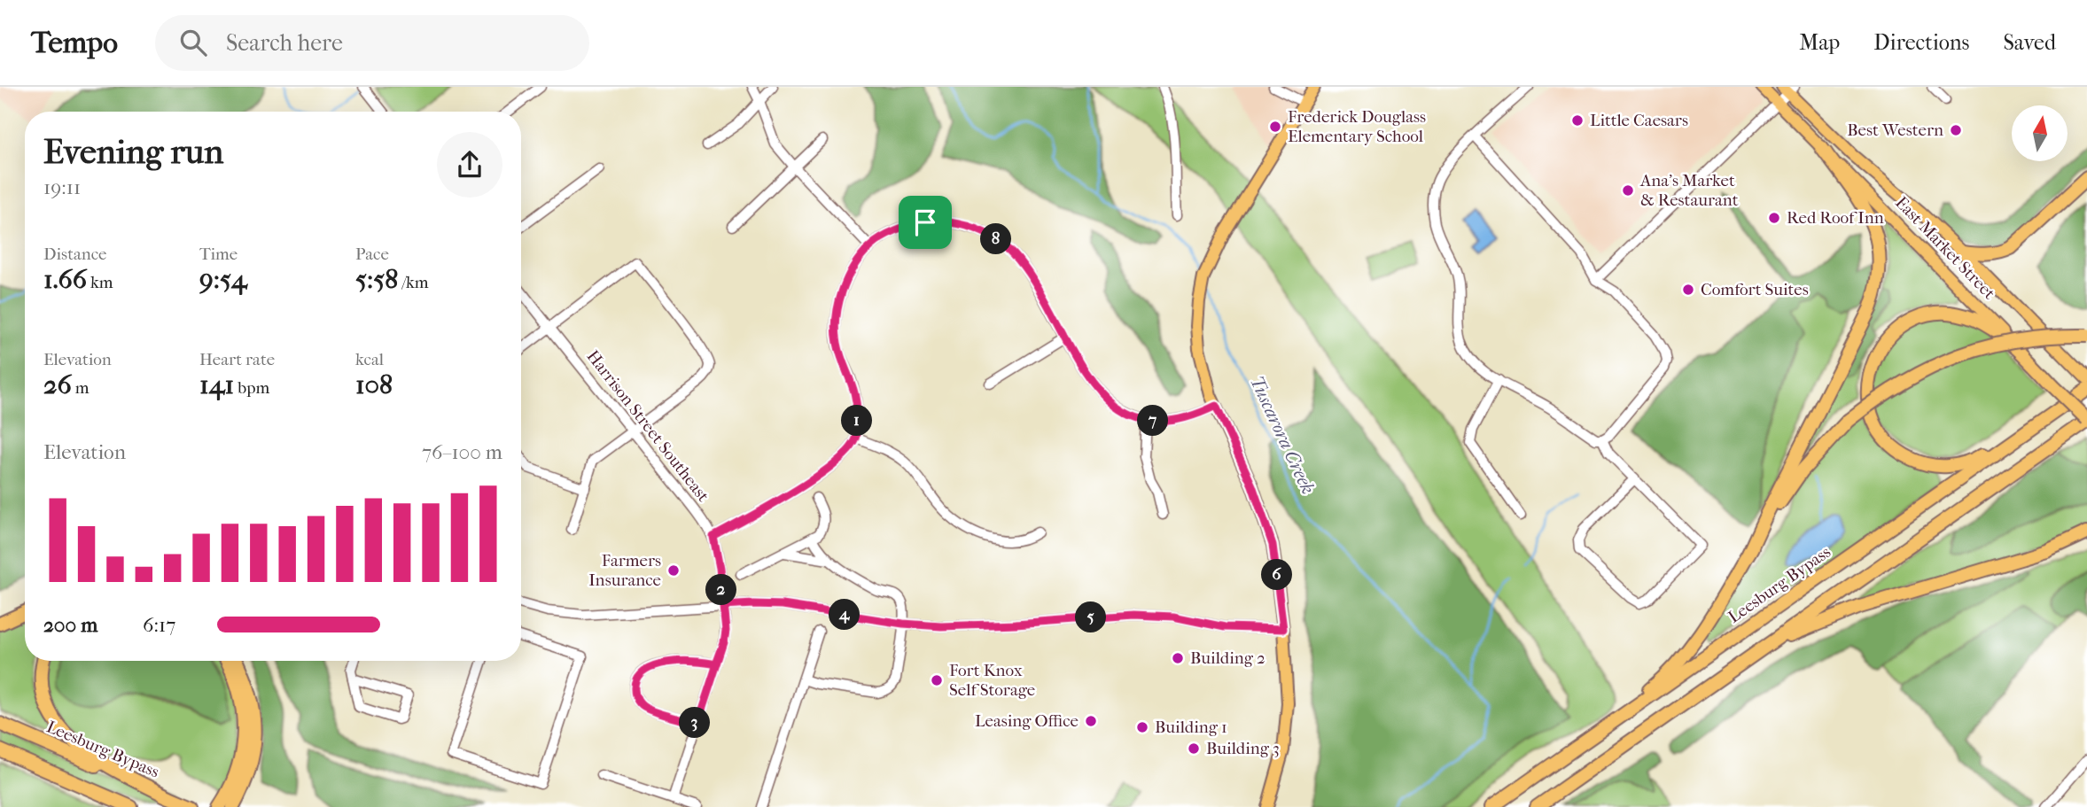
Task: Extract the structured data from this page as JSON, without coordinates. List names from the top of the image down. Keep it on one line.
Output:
{"streets":{"highway":["East Market Street","Leesburg Bypass"],"street":["Harrison Street Southeast"]},"water":["Tuscarora Creek"],"places":["Little Caesars","Frederick Douglass Elementary School","Best Western","Ana's Market & Restaurant","Red Roof Inn","Comfort Suites","Farmers Insurance","Building 2","Fort Knox Self Storage","Leasing Office","Building 1","Building 3"],"north":"top","page":{"header":"Tempo","search":"Search here","nav":["Map","Directions","Saved"],"heading":["Evening run","19:11"],"stats":[["Distance","1.66 km"],["Time","9:54"],["Pace","5:58 /km"],["Elevation","26 m"],["Heart rate","141 bpm"],["kcal","108"]],"pins":["8","1","7","6","2","4","5","3"],"chart":["Elevation","76–100 m"],"list":[{"name":"200 m","note":"6:17"}]}}
